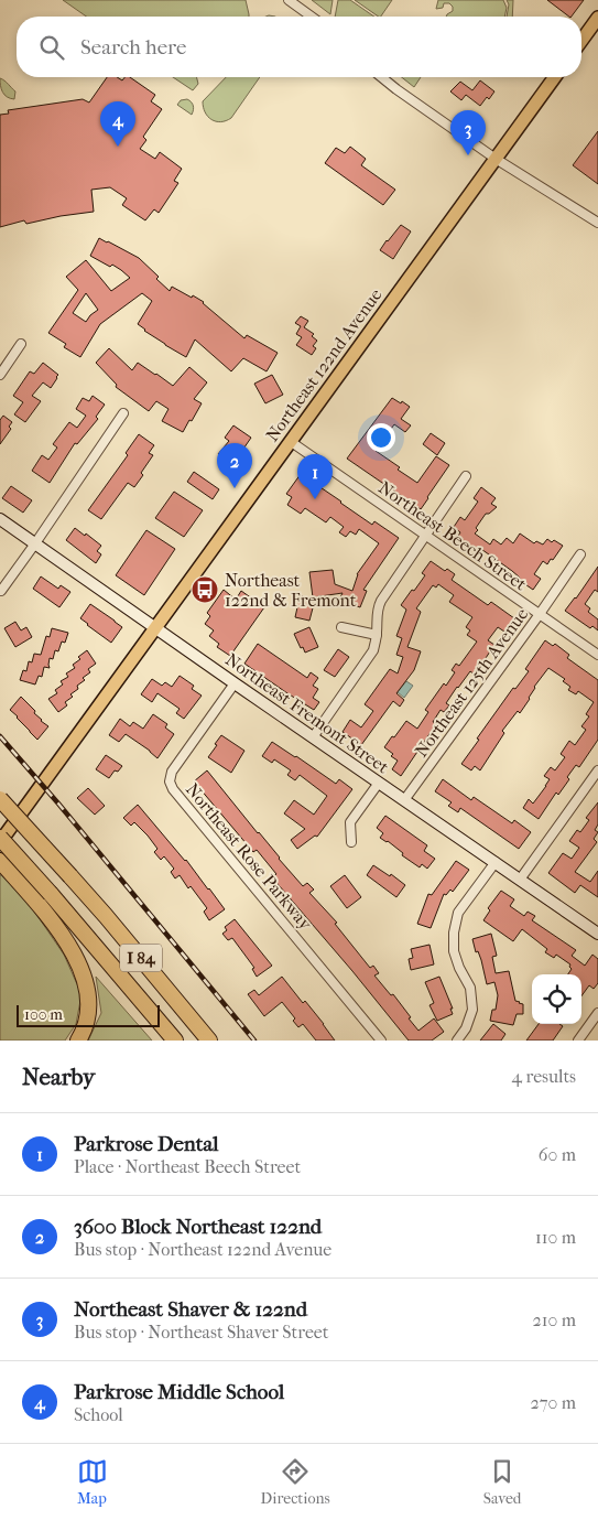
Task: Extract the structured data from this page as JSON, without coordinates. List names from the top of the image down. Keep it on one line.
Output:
{"streets":{"highway":["I 84"],"main road":["Northeast 122nd Avenue"],"street":["Northeast Beech Street","Northeast 125th Avenue","Northeast Fremont Street","Northeast Rose Parkway"]},"crossings":[["Northeast 122nd Avenue","Northeast Beech Street"],["Northeast 122nd Avenue","Northeast Fremont Street"],["Northeast 122nd Avenue","I 84"],["Northeast Beech Street","Northeast 125th Avenue"],["Northeast 125th Avenue","Northeast Fremont Street"],["Northeast Fremont Street","Northeast Rose Parkway"]],"places":{"bus stop":["Northeast 122nd & Fremont"]},"scale_bar":"100 m","page":{"search":"Search here","pins":["4","3","2","1"],"scale":"100 m","heading":["Nearby","4 results"],"list":[{"mark":"1","name":"Parkrose Dental","note":"Place · Northeast Beech Street","value":"60 m"},{"mark":"2","name":"3600 Block Northeast 122nd","note":"Bus stop · Northeast 122nd Avenue","value":"110 m"},{"mark":"3","name":"Northeast Shaver & 122nd","note":"Bus stop · Northeast Shaver Street","value":"210 m"},{"mark":"4","name":"Parkrose Middle School","note":"School","value":"270 m"}],"nav":["Map","Directions","Saved"]}}
